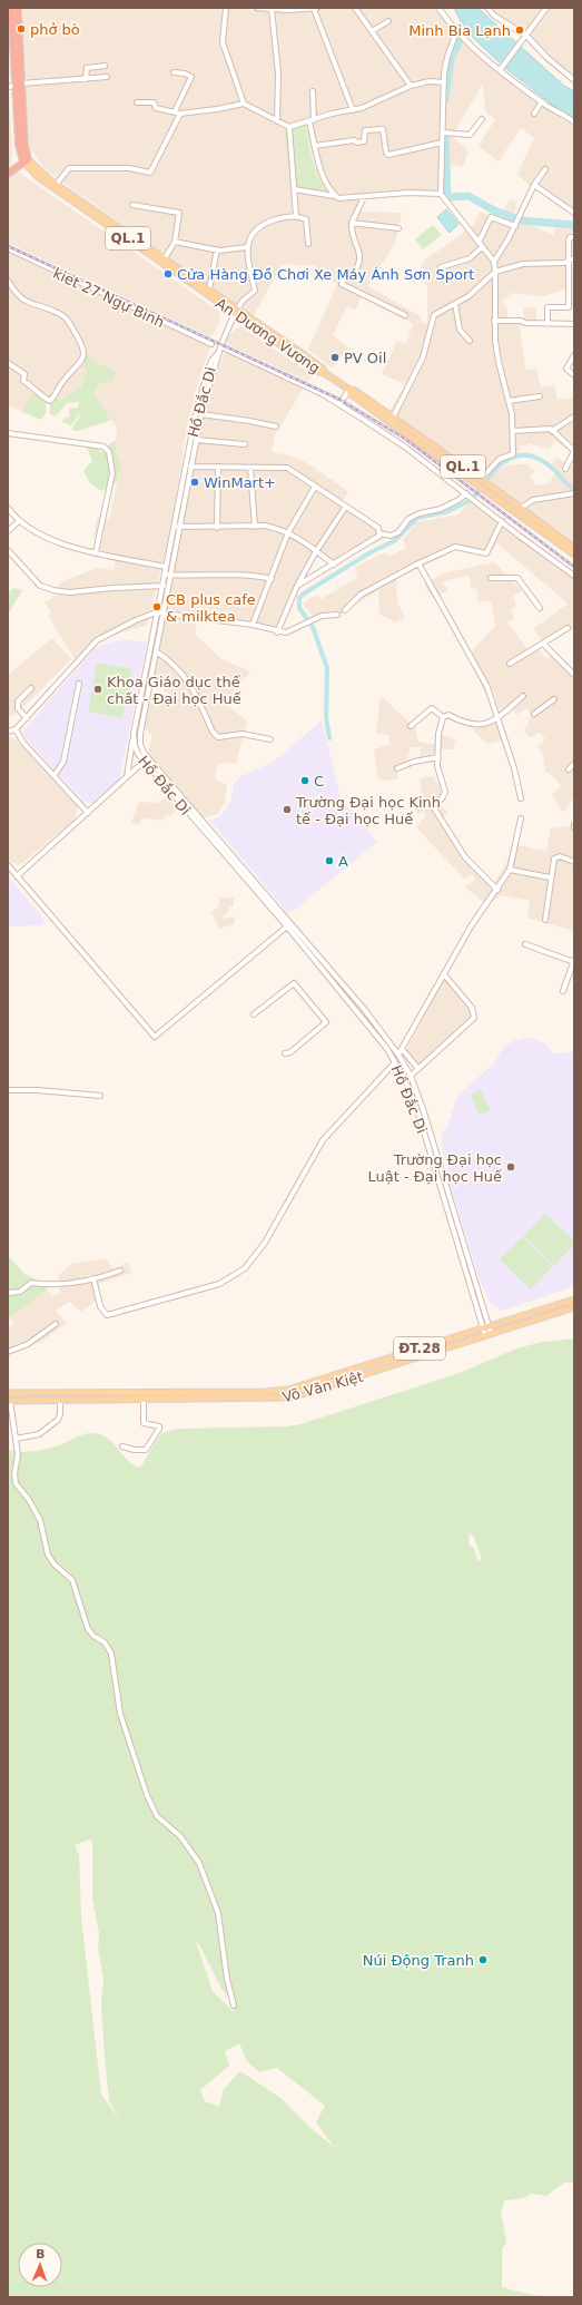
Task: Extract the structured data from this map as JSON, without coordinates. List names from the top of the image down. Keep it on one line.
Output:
{"streets":{"main road":["QL.1","An Dương Vương","ĐT.28","Võ Văn Kiệt"],"street":["kiet 27 Ngự Bình","Hồ Đắc Di"]},"crossings":[["QL.1","An Dương Vương"],["Hồ Đắc Di","Võ Văn Kiệt"]],"places":["phở bò","Minh Bia Lạnh","Cửa Hàng Đồ Chơi Xe Máy Ánh Sơn Sport","PV Oil","WinMart+","CB plus cafe & milktea","Khoa Giáo dục thể chất - Đại học Huế","C","Trường Đại học Kinh tế - Đại học Huế","A","Trường Đại học Luật - Đại học Huế","Núi Động Tranh"],"north":"top"}
